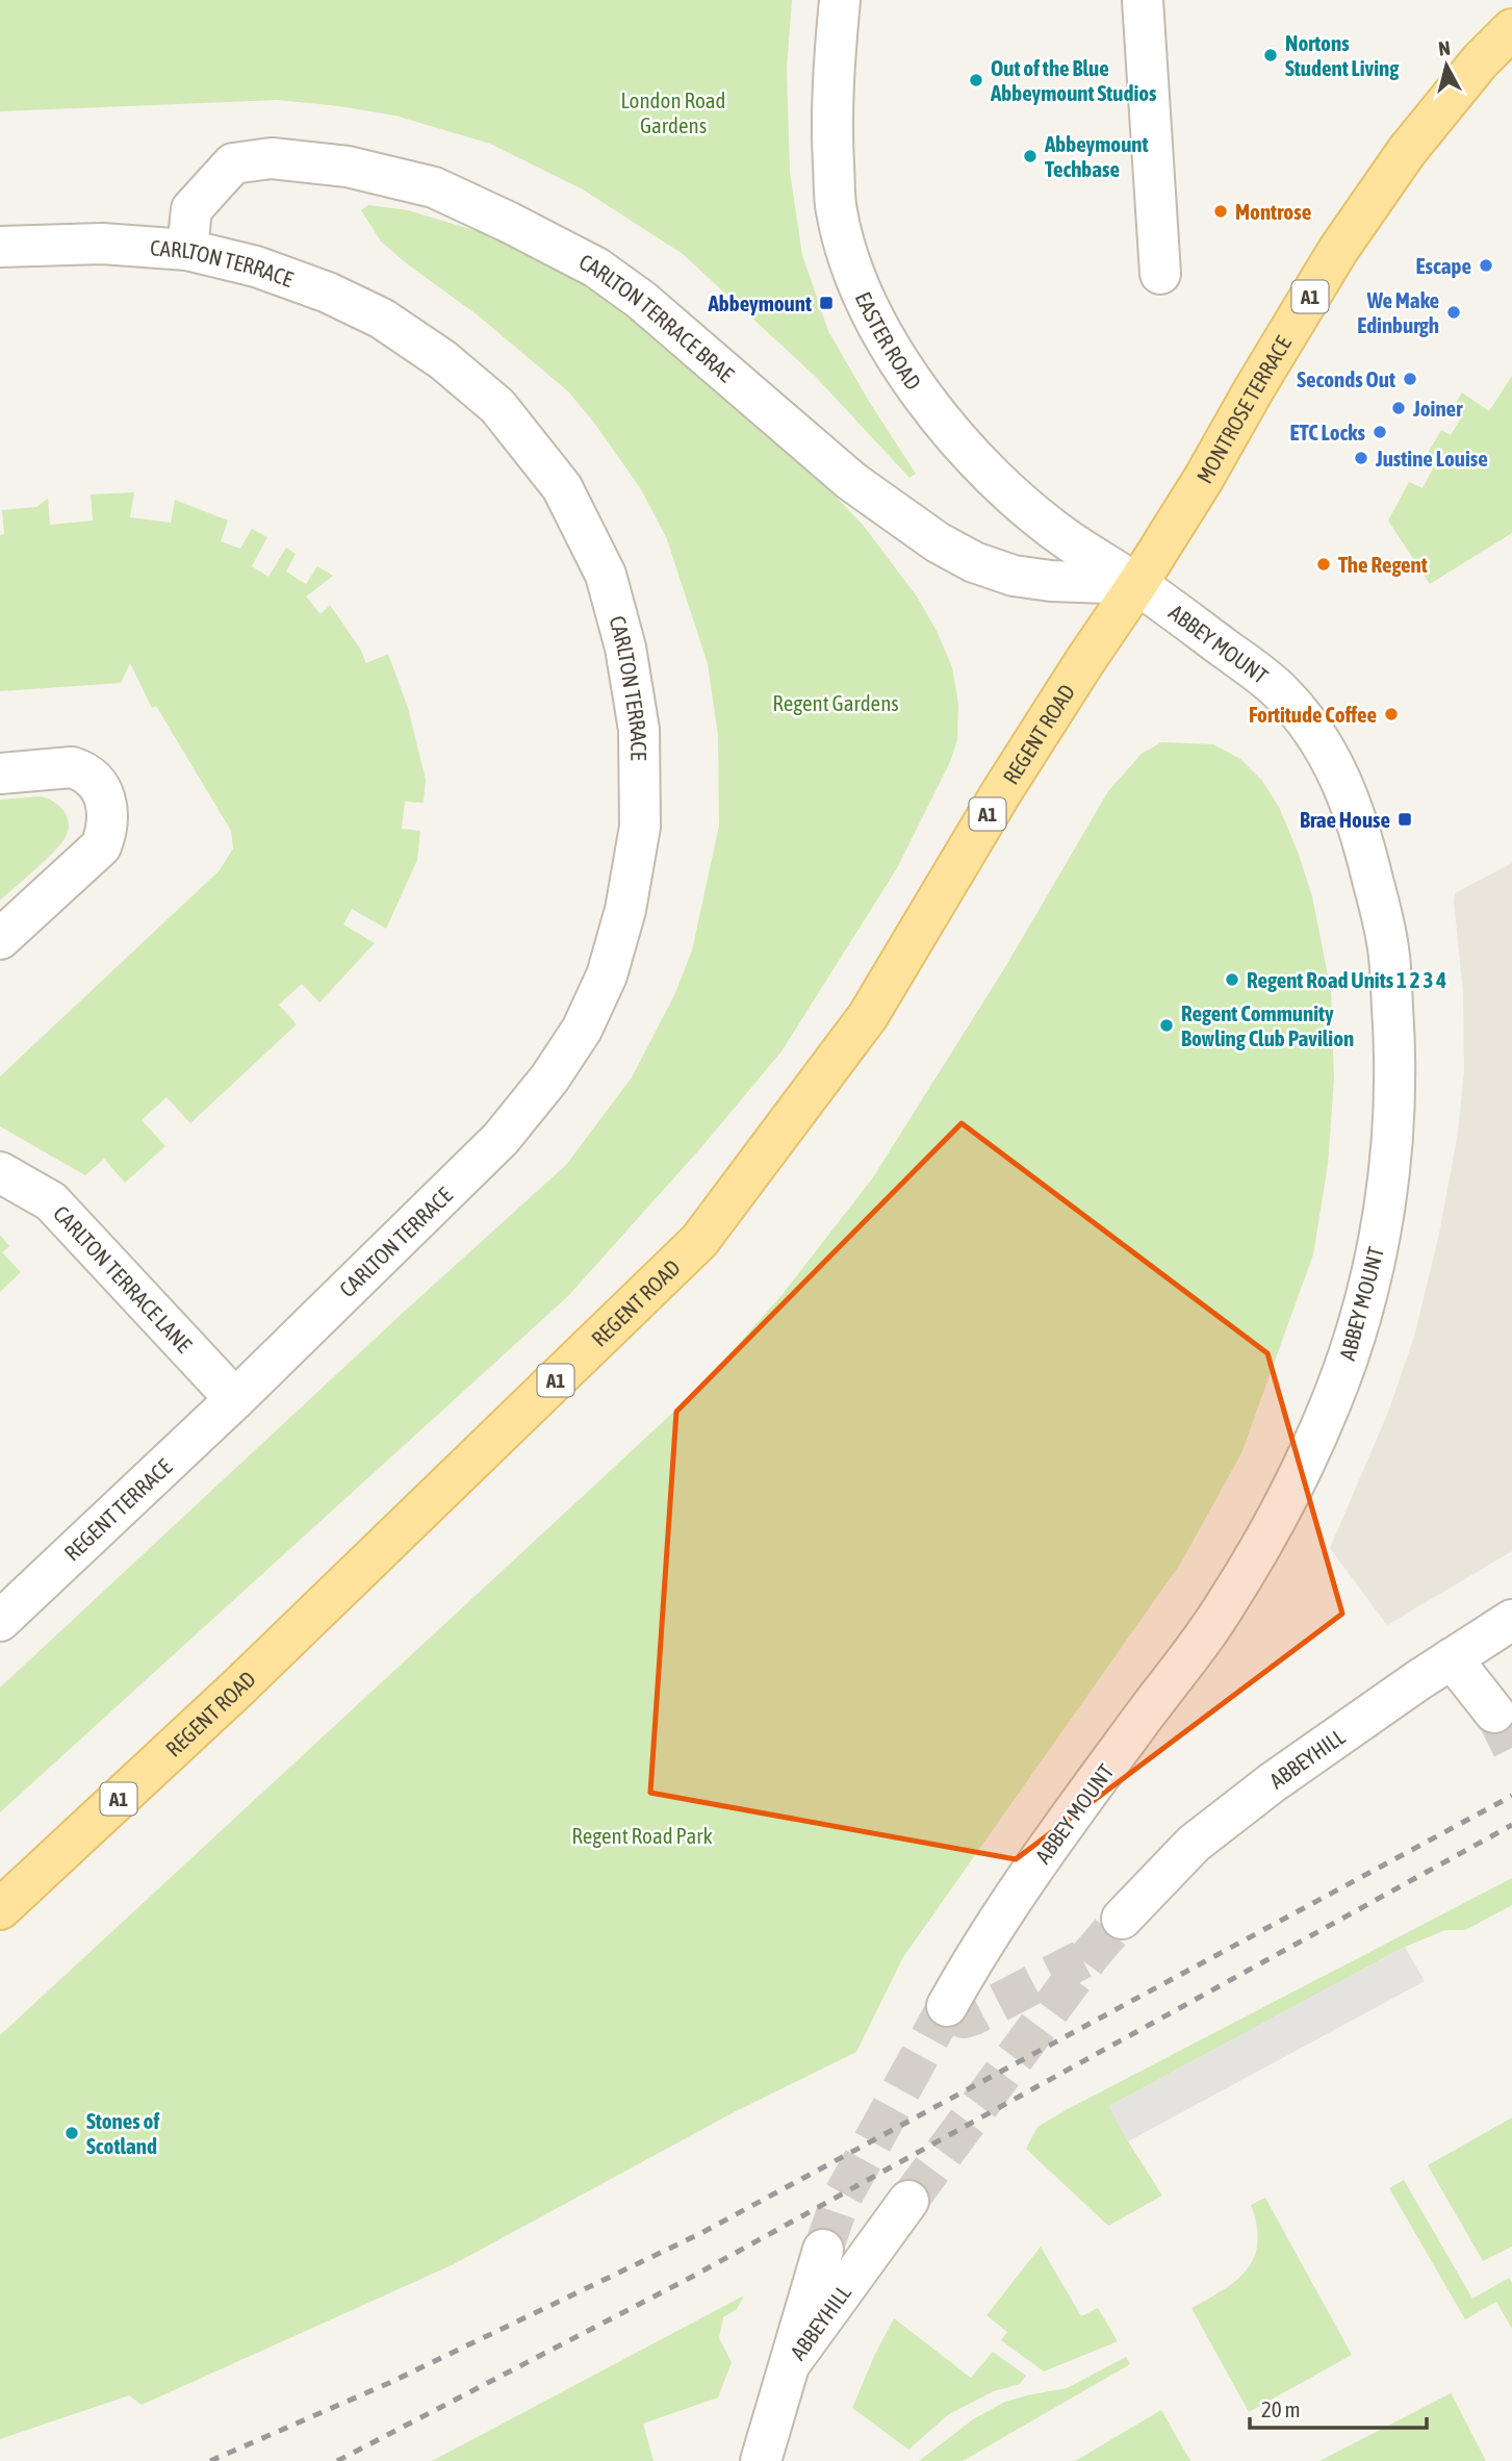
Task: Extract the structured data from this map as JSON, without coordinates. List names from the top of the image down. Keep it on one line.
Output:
{"streets":{"main road":["A1","MONTROSE TERRACE","REGENT ROAD"],"street":["CARLTON TERRACE","CARLTON TERRACE BRAE","EASTER ROAD","ABBEY MOUNT","CARLTON TERRACE LANE","REGENT TERRACE","ABBEYHILL"]},"crossings":[["CARLTON TERRACE","CARLTON TERRACE BRAE"],["CARLTON TERRACE","CARLTON TERRACE LANE"],["CARLTON TERRACE","REGENT TERRACE"],["CARLTON TERRACE BRAE","EASTER ROAD"],["CARLTON TERRACE BRAE","MONTROSE TERRACE"],["CARLTON TERRACE BRAE","ABBEY MOUNT"],["CARLTON TERRACE BRAE","REGENT ROAD"],["EASTER ROAD","MONTROSE TERRACE"],["EASTER ROAD","ABBEY MOUNT"],["EASTER ROAD","REGENT ROAD"],["MONTROSE TERRACE","ABBEY MOUNT"],["MONTROSE TERRACE","REGENT ROAD"],["ABBEY MOUNT","REGENT ROAD"],["CARLTON TERRACE LANE","REGENT TERRACE"]],"parks":["London Road Gardens","Regent Gardens","Regent Road Park"],"places":{"other":["Nortons Student Living","Out of the Blue Abbeymount Studios","Abbeymount Techbase","Montrose","Escape","We Make Edinburgh","Seconds Out","Joiner","ETC Locks","Justine Louise","The Regent","Fortitude Coffee","Regent Road Units 1 2 3 4","Regent Community Bowling Club Pavilion","Stones of Scotland"],"transit":["Abbeymount","Brae House"]},"scale_bar":"20 m","north":"top"}
